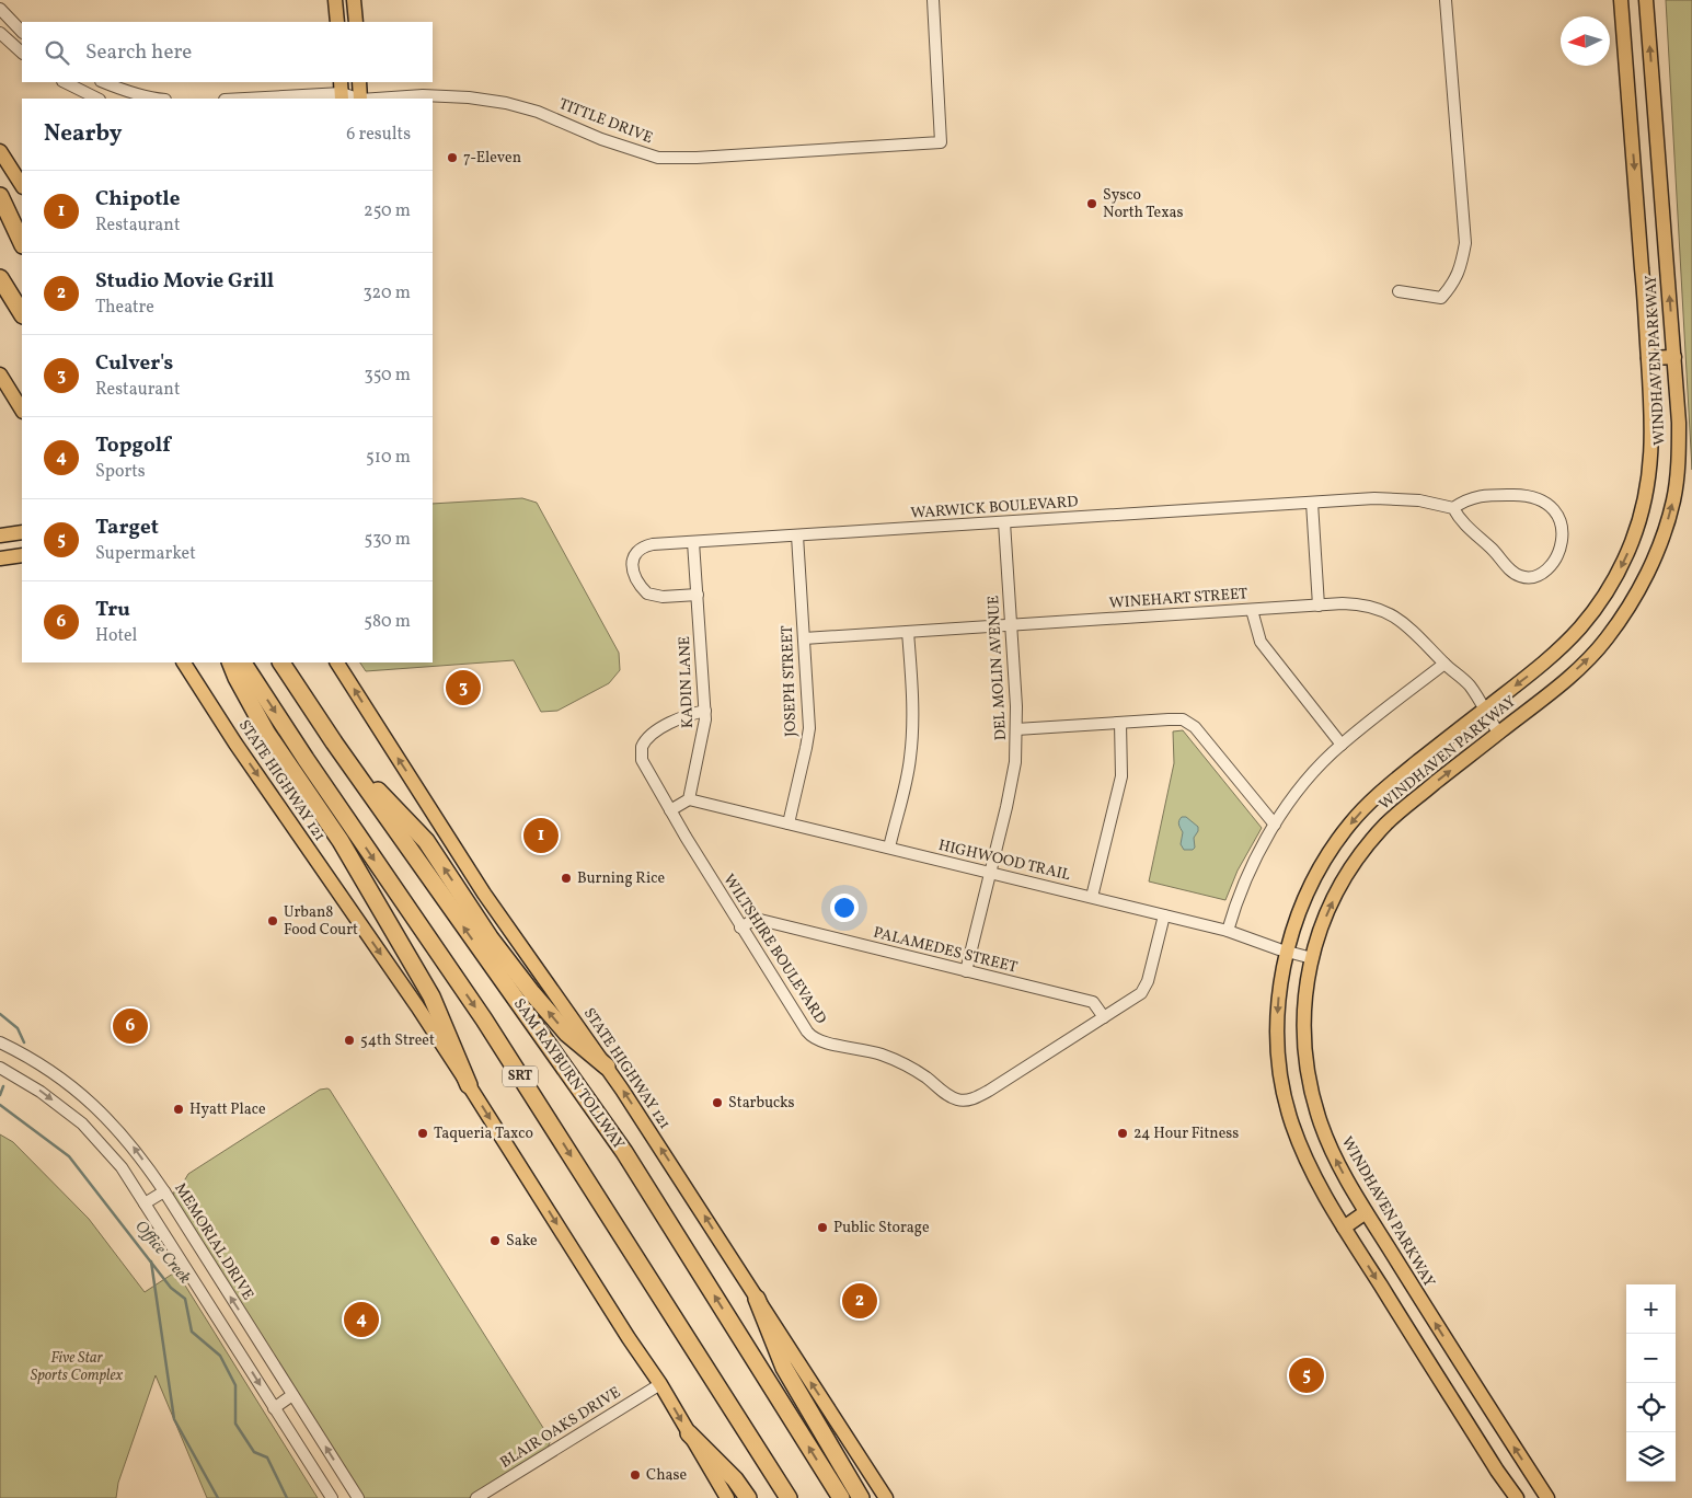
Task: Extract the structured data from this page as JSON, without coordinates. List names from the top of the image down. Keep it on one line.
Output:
{"streets":{"highway":["SAM RAYBURN TOLLWAY","SRT"],"main road":["WINDHAVEN PARKWAY","STATE HIGHWAY 121"],"street":["TITTLE DRIVE","WARWICK BOULEVARD","WINEHART STREET","DEL MOLIN AVENUE","JOSEPH STREET","KADIN LANE","HIGHWOOD TRAIL","WILTSHIRE BOULEVARD","PALAMEDES STREET","MEMORIAL DRIVE","BLAIR OAKS DRIVE"]},"crossings":[["WINDHAVEN PARKWAY","WINEHART STREET"],["WINDHAVEN PARKWAY","HIGHWOOD TRAIL"],["WARWICK BOULEVARD","DEL MOLIN AVENUE"],["WARWICK BOULEVARD","JOSEPH STREET"],["WARWICK BOULEVARD","KADIN LANE"],["WINEHART STREET","DEL MOLIN AVENUE"],["WINEHART STREET","JOSEPH STREET"],["DEL MOLIN AVENUE","HIGHWOOD TRAIL"],["DEL MOLIN AVENUE","PALAMEDES STREET"],["JOSEPH STREET","HIGHWOOD TRAIL"],["KADIN LANE","HIGHWOOD TRAIL"],["KADIN LANE","WILTSHIRE BOULEVARD"],["STATE HIGHWAY 121","BLAIR OAKS DRIVE"],["HIGHWOOD TRAIL","WILTSHIRE BOULEVARD"],["WILTSHIRE BOULEVARD","PALAMEDES STREET"]],"water":["Office Creek"],"parks":["Five Star Sports Complex"],"places":["7-Eleven","Sysco North Texas","Burning Rice","Urban8 Food Court","54th Street","Starbucks","Hyatt Place","Taqueria Taxco","24 Hour Fitness","Public Storage","Sake","Chase"],"north":"left","page":{"search":"Search here","heading":["Nearby","6 results"],"list":[{"mark":"1","name":"Chipotle","note":"Restaurant","value":"250 m"},{"mark":"2","name":"Studio Movie Grill","note":"Theatre","value":"320 m"},{"mark":"3","name":"Culver's","note":"Restaurant","value":"350 m"},{"mark":"4","name":"Topgolf","note":"Sports","value":"510 m"},{"mark":"5","name":"Target","note":"Supermarket","value":"530 m"},{"mark":"6","name":"Tru","note":"Hotel","value":"580 m"}],"pins":["3","1","6","2","4","5"],"map_buttons":["+","−"]}}
